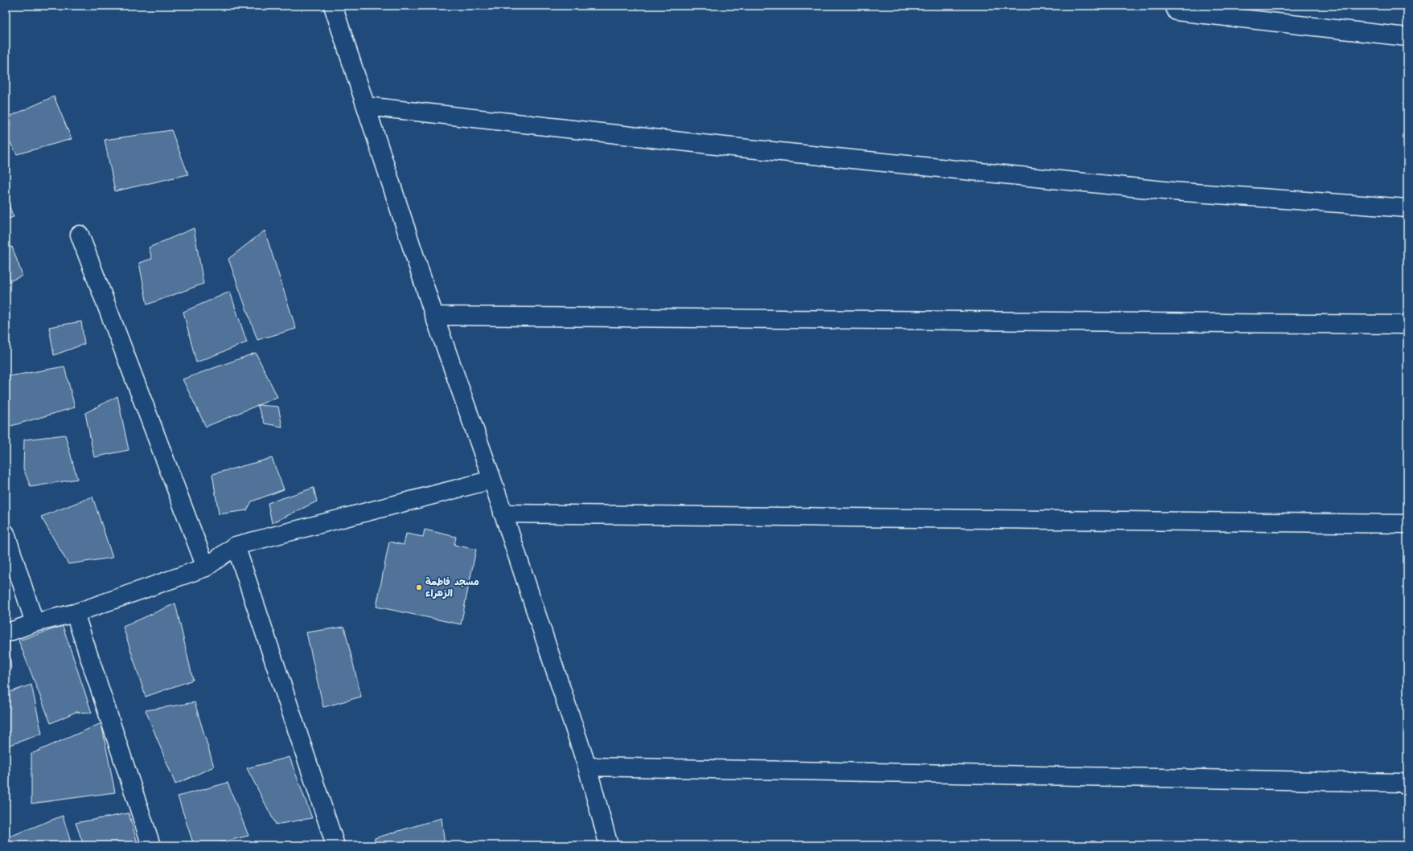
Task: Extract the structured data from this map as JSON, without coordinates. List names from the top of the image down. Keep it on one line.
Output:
{"places":["مسجد فاطمة الزهراء"]}
